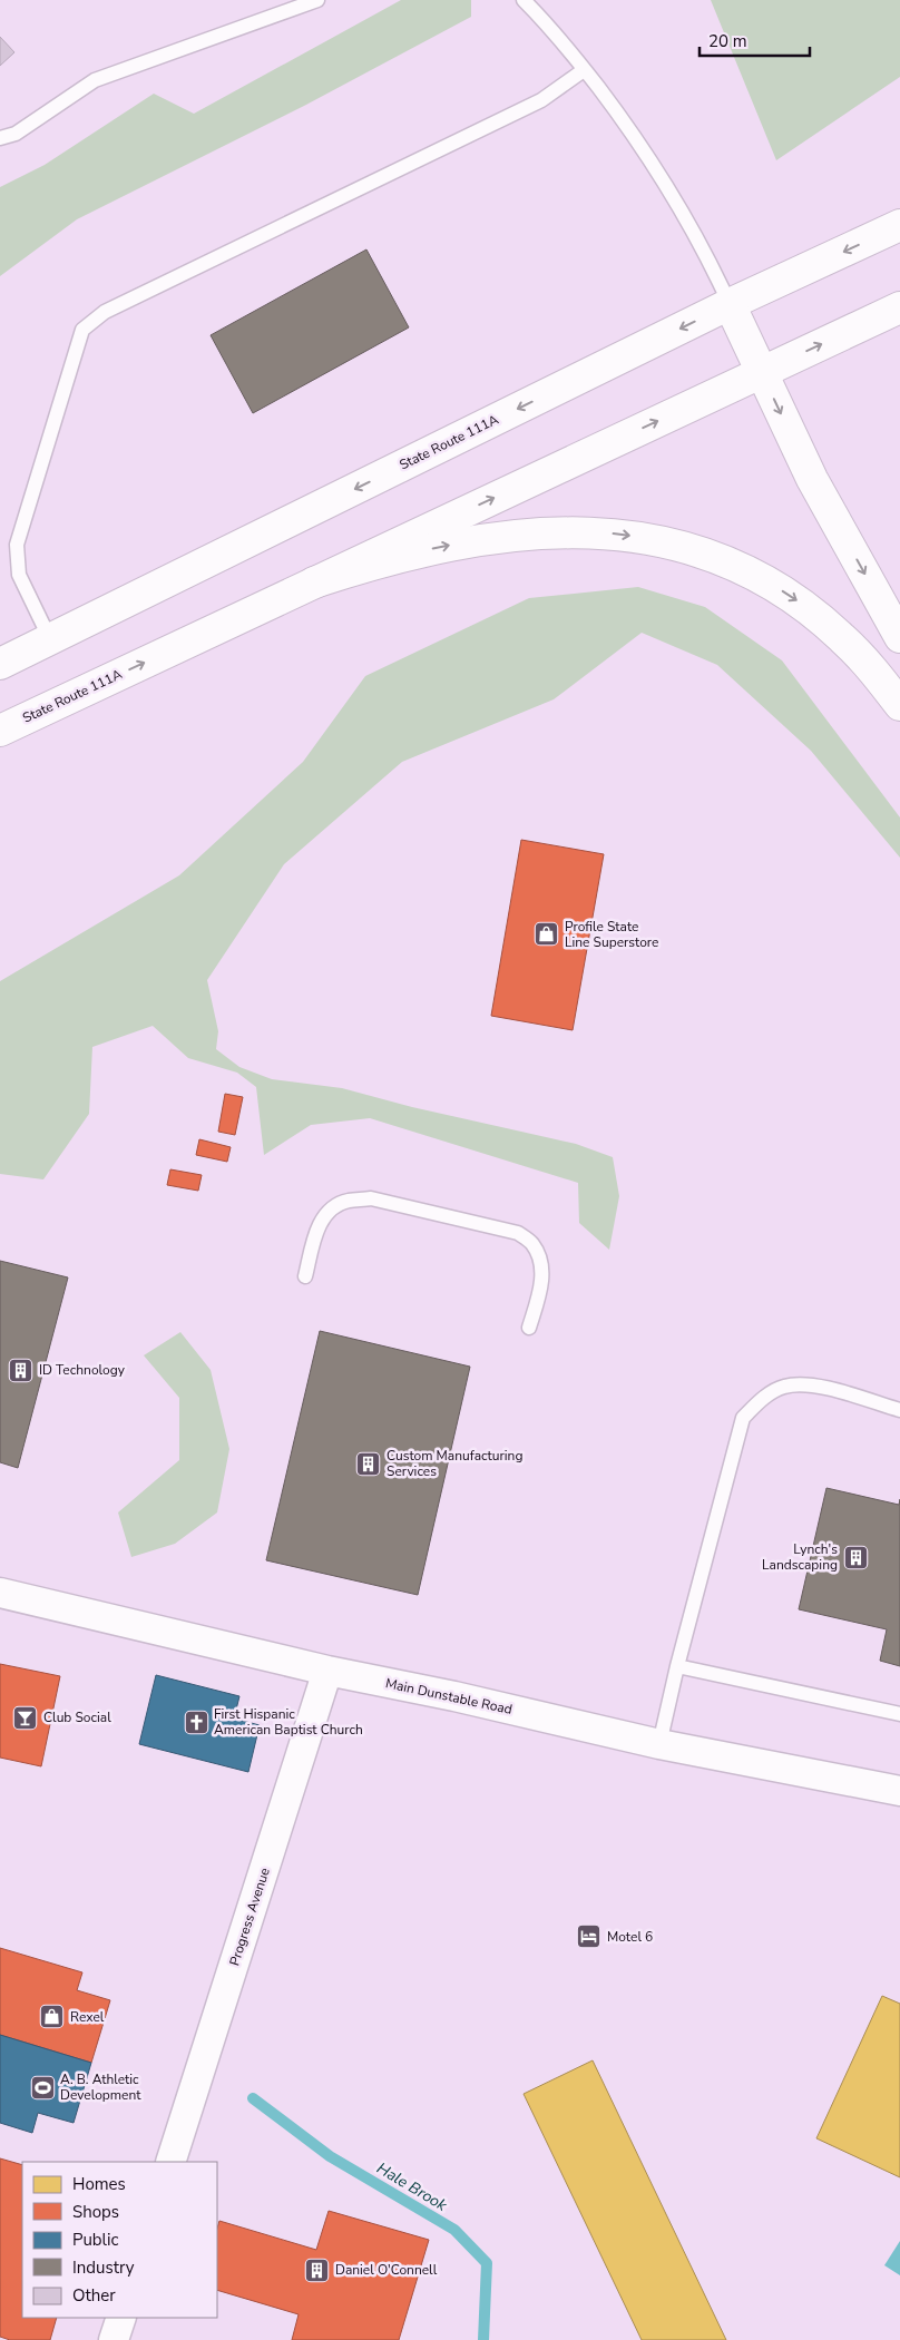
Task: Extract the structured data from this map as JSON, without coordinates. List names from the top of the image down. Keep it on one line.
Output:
{"streets":{"main road":["State Route 111A"],"street":["Main Dunstable Road","Progress Avenue"]},"crossings":[["Main Dunstable Road","Progress Avenue"]],"water":["Hale Brook"],"places":{"shop":["Profile State Line Superstore","Rexel"],"building":["ID Technology","Custom Manufacturing Services","Lynch's Landscaping","Daniel O'Connell"],"bar":["Club Social"],"church":["First Hispanic American Baptist Church"],"hotel":["Motel 6"],"sports":["A. B. Athletic Development"]},"legend":["Homes","Shops","Public","Industry","Other"],"scale_bar":"20 m"}
